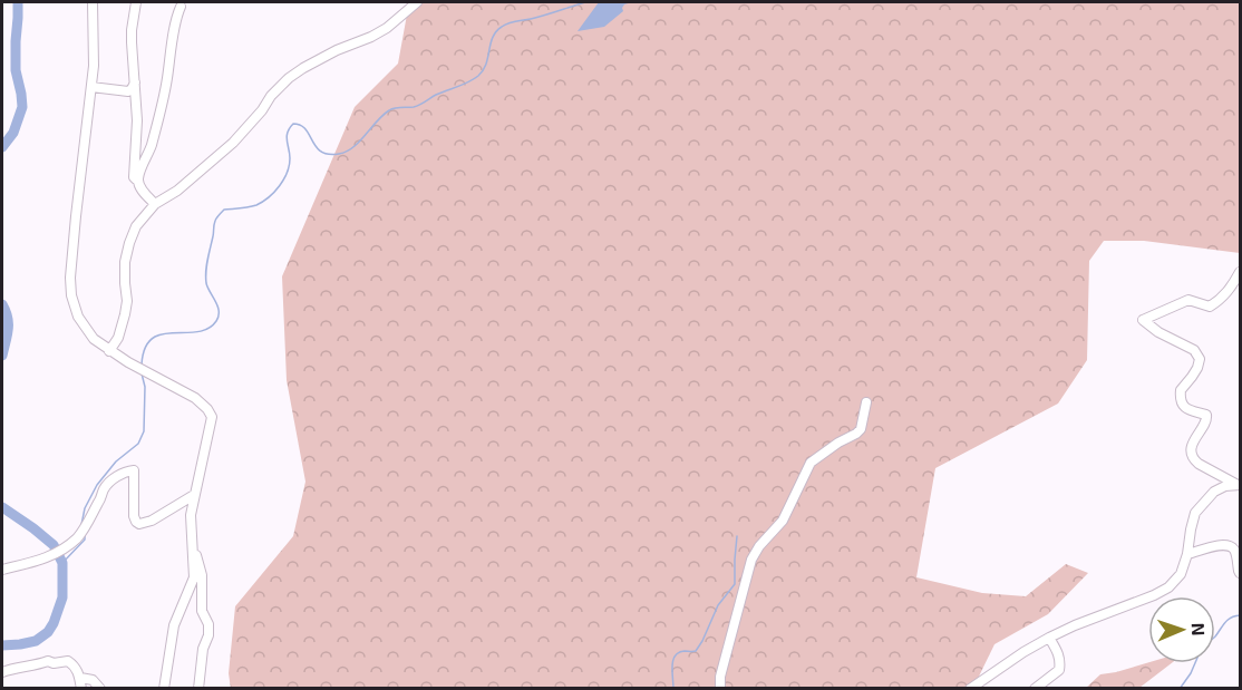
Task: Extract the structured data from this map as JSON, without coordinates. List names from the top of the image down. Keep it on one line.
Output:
{"north":"right"}
